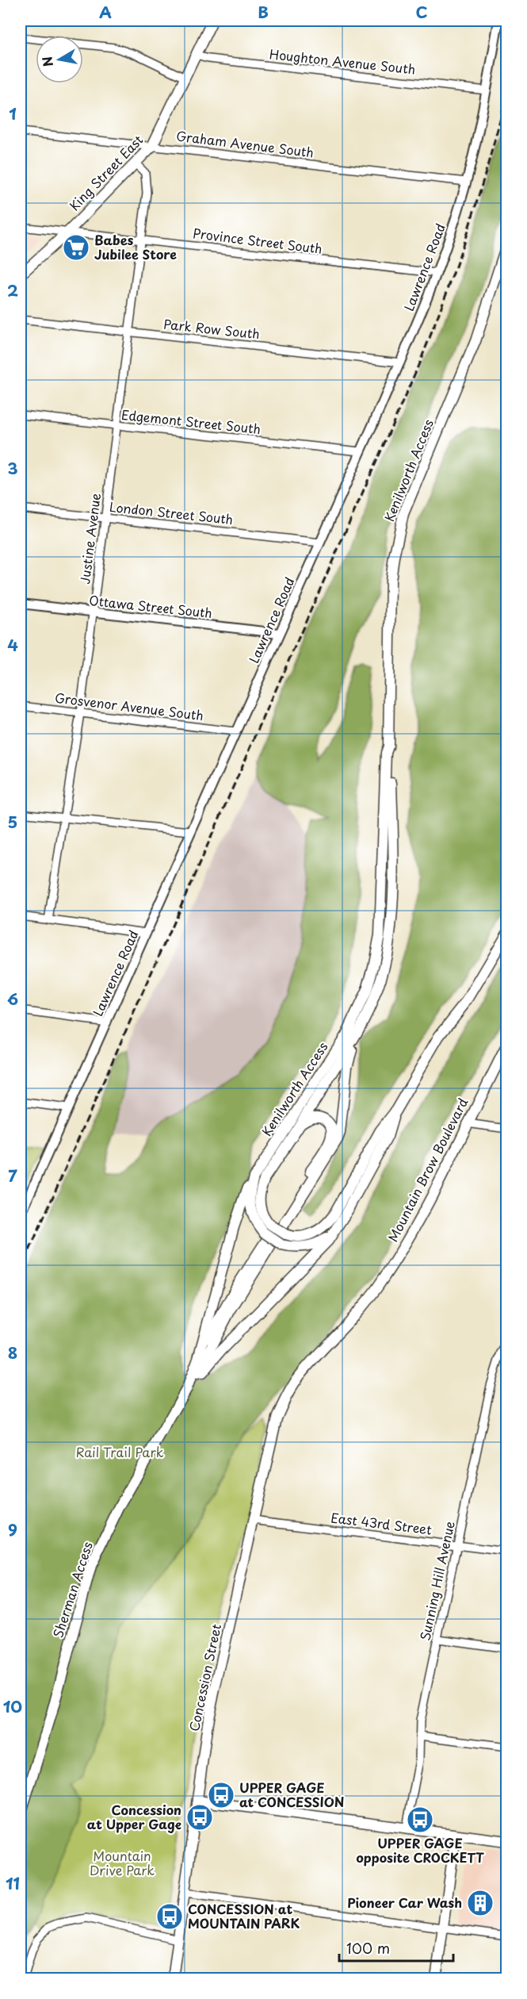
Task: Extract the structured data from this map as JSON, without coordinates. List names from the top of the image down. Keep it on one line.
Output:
{"streets":{"main road":["King Street East","Kenilworth Access","Mountain Brow Boulevard","Sherman Access","Concession Street"],"street":["Houghton Avenue South","Graham Avenue South","Province Street South","Lawrence Road","Park Row South","Edgemont Street South","London Street South","Justine Avenue","Ottawa Street South","Grosvenor Avenue South","East 43rd Street","Sunning Hill Avenue"]},"crossings":[["Houghton Avenue South","King Street East"],["Houghton Avenue South","Lawrence Road"],["Graham Avenue South","King Street East"],["Graham Avenue South","Lawrence Road"],["King Street East","Province Street South"],["King Street East","Justine Avenue"],["Province Street South","Lawrence Road"],["Province Street South","Justine Avenue"],["Lawrence Road","Park Row South"],["Lawrence Road","Edgemont Street South"],["Lawrence Road","London Street South"],["Lawrence Road","Ottawa Street South"],["Lawrence Road","Grosvenor Avenue South"],["Park Row South","Justine Avenue"],["Edgemont Street South","Justine Avenue"],["London Street South","Justine Avenue"],["Justine Avenue","Ottawa Street South"],["Justine Avenue","Grosvenor Avenue South"],["Mountain Brow Boulevard","Concession Street"],["East 43rd Street","Sunning Hill Avenue"],["East 43rd Street","Concession Street"]],"parks":["Rail Trail Park","Mountain Drive Park"],"places":{"supermarket":["Babes Jubilee Store"],"bus stop":["UPPER GAGE at CONCESSION","Concession at Upper Gage","UPPER GAGE opposite CROCKETT","CONCESSION at MOUNTAIN PARK"],"building":["Pioneer Car Wash"]},"scale_bar":"100 m","north":"left","grid":{"columns":["A","B","C"],"rows":["1","2","3","4","5","6","7","8","9","10","11"]}}
